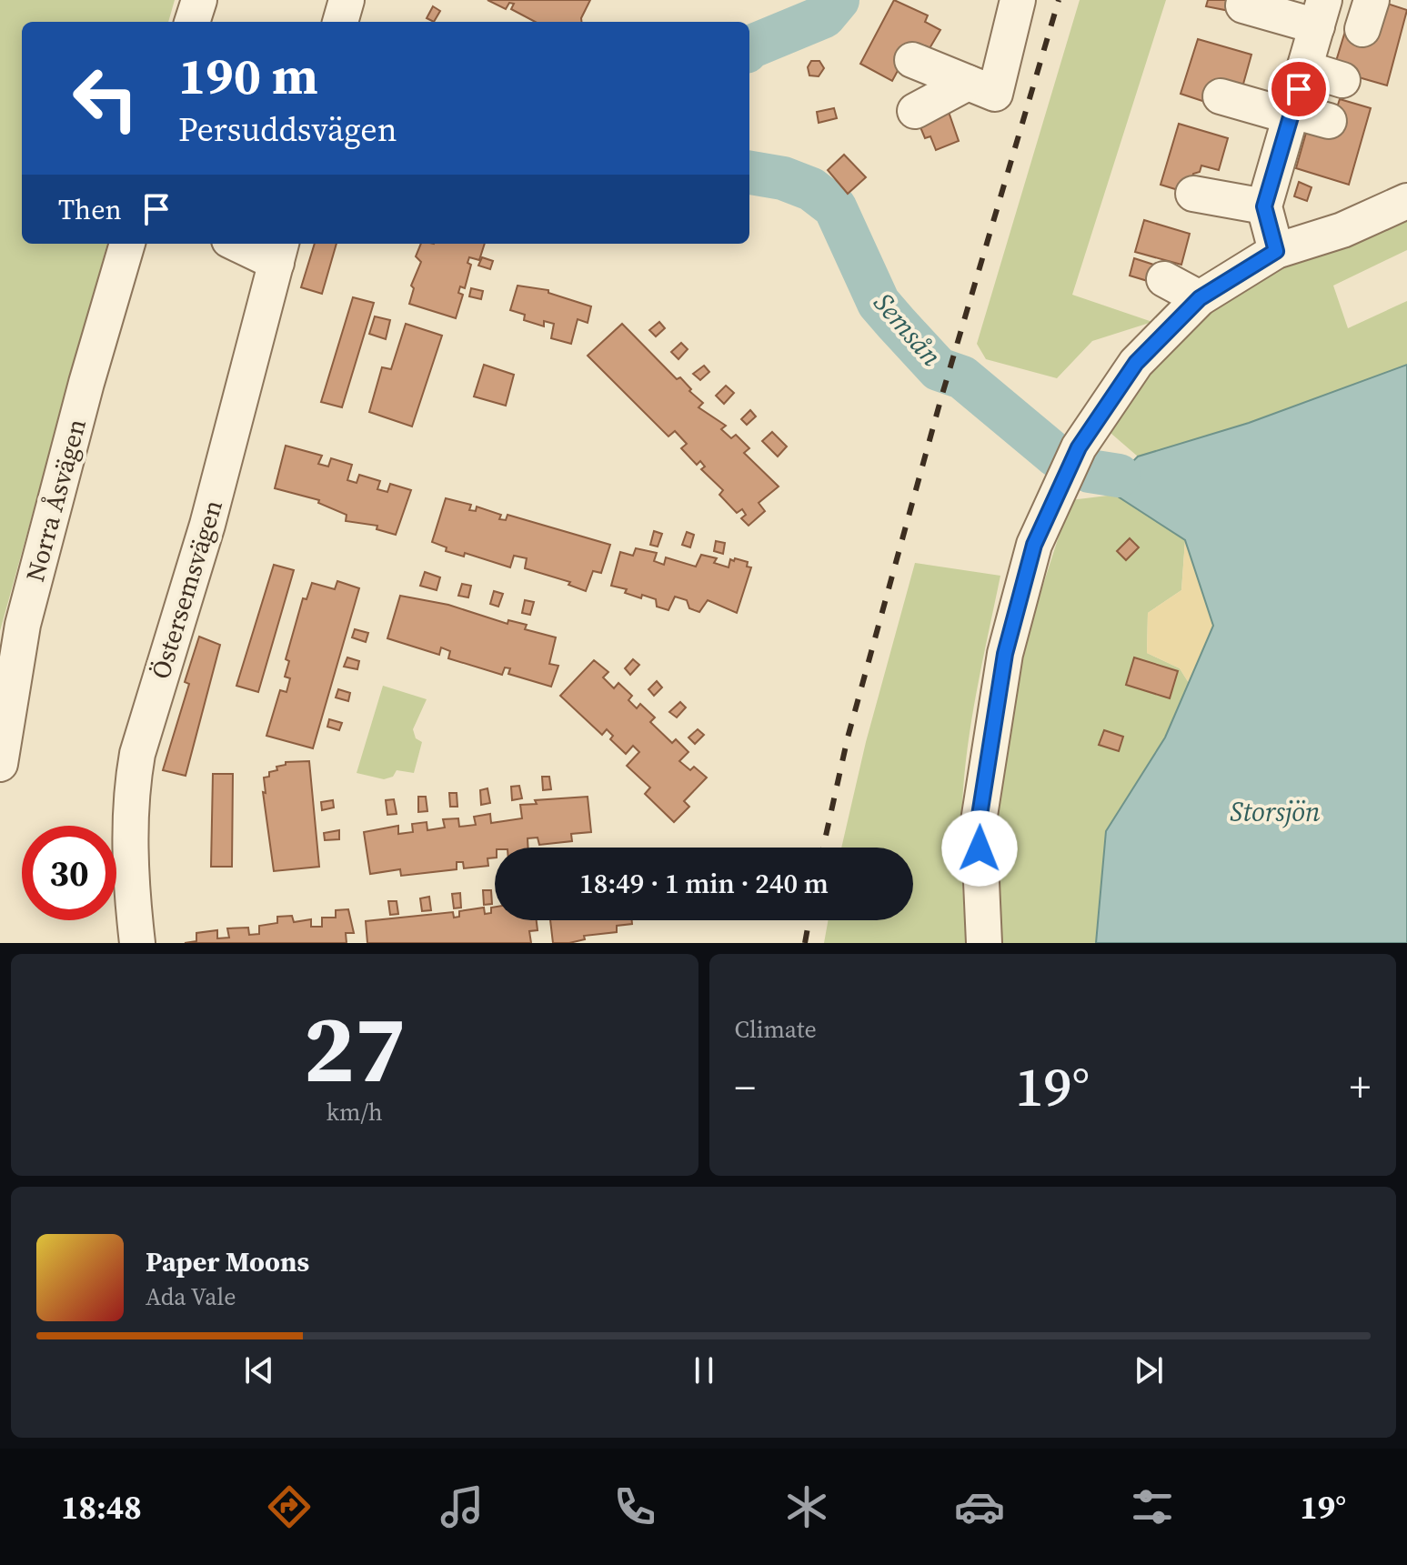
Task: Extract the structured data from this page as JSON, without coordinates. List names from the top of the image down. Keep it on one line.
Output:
{"streets":{"street":["Norra Åsvägen","Östersemsvägen"]},"water":["Semsån","Storsjön"],"page":{"turn":["190 m","Persuddsvägen"],"then":"Then","limit":"30","trip":"18:49 · 1 min · 240 m","tile":[["27","km/h"],"Climate"],"heat":["−","19°","+"],"song":["Paper Moons","Ada Vale"],"tabs":["18:48","19°"]}}
